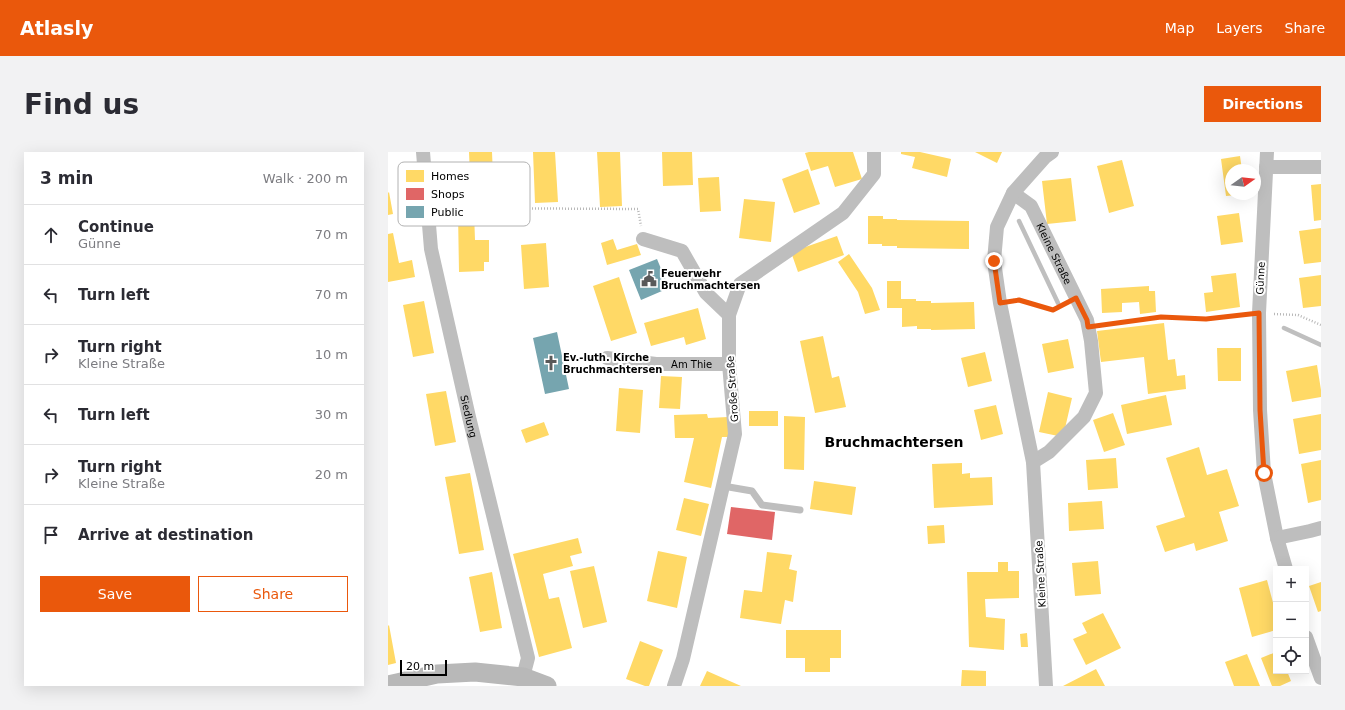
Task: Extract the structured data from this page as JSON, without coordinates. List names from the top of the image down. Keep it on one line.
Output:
{"streets":{"street":["Kleine Straße","Günne","Am Thie","Große Straße","Siedlung"]},"crossings":[["Am Thie","Große Straße"]],"districts":["Bruchmachtersen"],"places":{"public building":["Feuerwehr Bruchmachtersen"],"church":["Ev.-luth. Kirche Bruchmachtersen"]},"legend":["Homes","Shops","Public"],"scale_bar":"20 m","north":"right","page":{"header":"Atlasly","nav":["Map","Layers","Share"],"buttons":["Directions",["Save","Share"]],"title":"Find us","heading":["3 min","Walk · 200 m"],"list":[["Continue","Günne","70 m"],["Turn left","70 m"],["Turn right","Kleine Straße","10 m"],["Turn left","30 m"],["Turn right","Kleine Straße","20 m"],"Arrive at destination"],"map_buttons":["+","−"],"scale":"20 m"}}
